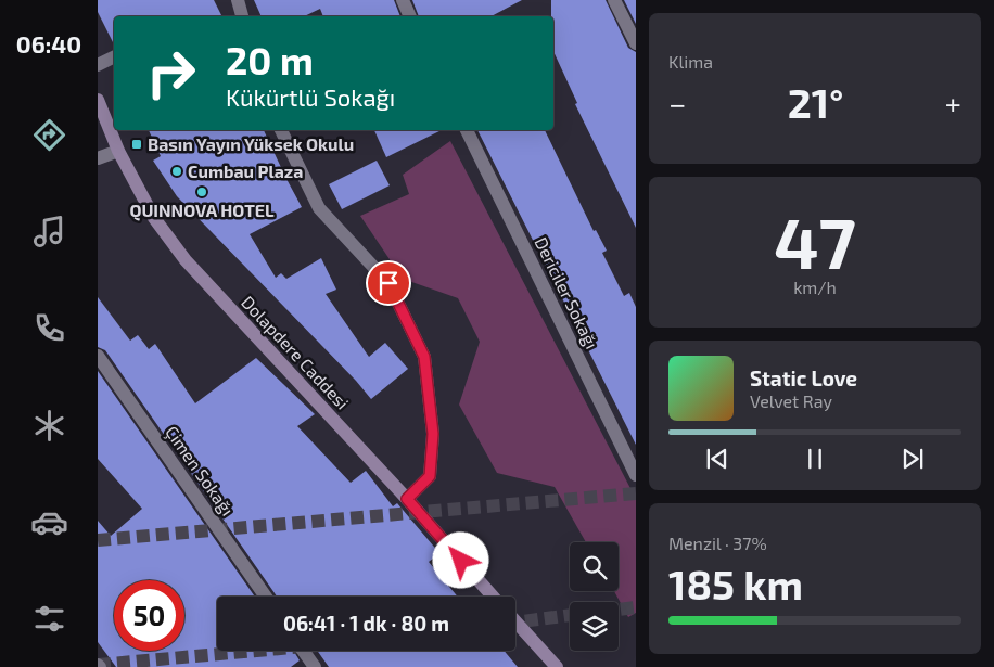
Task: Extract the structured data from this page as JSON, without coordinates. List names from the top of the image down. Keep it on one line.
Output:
{"streets":{"main road":["Dolapdere Caddesi"],"street":["Dericiler Sokağı","Çimen Sokağı"]},"places":{"transit":["Basın Yayın Yüksek Okulu"],"other":["Cumbau Plaza","QUINNOVA HOTEL"]},"page":{"tabs":"06:40","tile":["Klima",["47","km/h"],["Menzil · 37%","185 km"]],"turn":["20 m","Kükürtlü Sokağı"],"heat":["−","21°","+"],"song":["Static Love","Velvet Ray"],"limit":"50","trip":"06:41 · 1 dk · 80 m"}}
